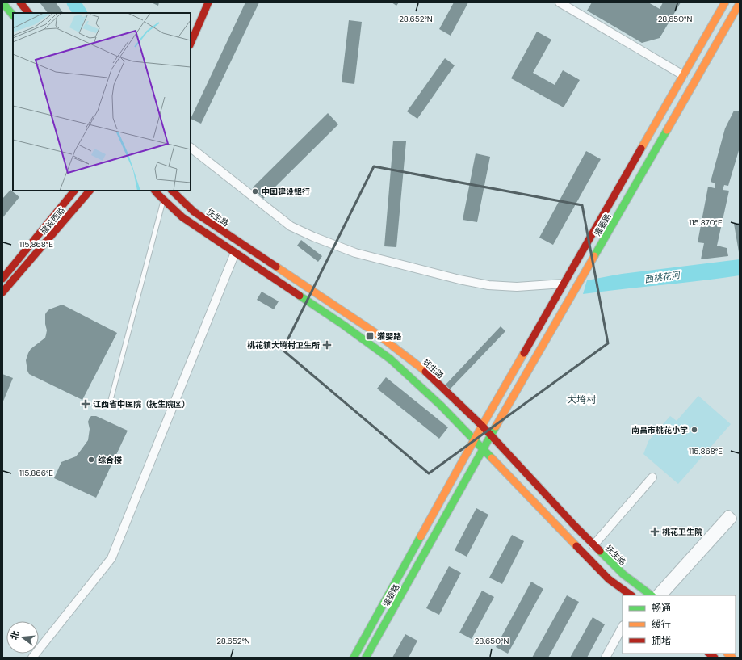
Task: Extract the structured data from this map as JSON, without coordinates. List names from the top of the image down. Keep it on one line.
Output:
{"streets":{"main road":["抚生路","建设西路","灌婴路"]},"crossings":[["抚生路","灌婴路"]],"districts":["大塉村"],"water":["西桃花河"],"places":{"other":["中国建设银行","南昌市桃花小学","综合楼"],"transit":["灌婴路"],"health":["桃花镇大塉村卫生所","江西省中医院（抚生院区）","桃花卫生院"]},"legend":["畅通","缓行","拥堵"],"north":"left","coordinates":["28.652°N","28.650°N","115.870°E","115.868°E","115.866°E"]}
